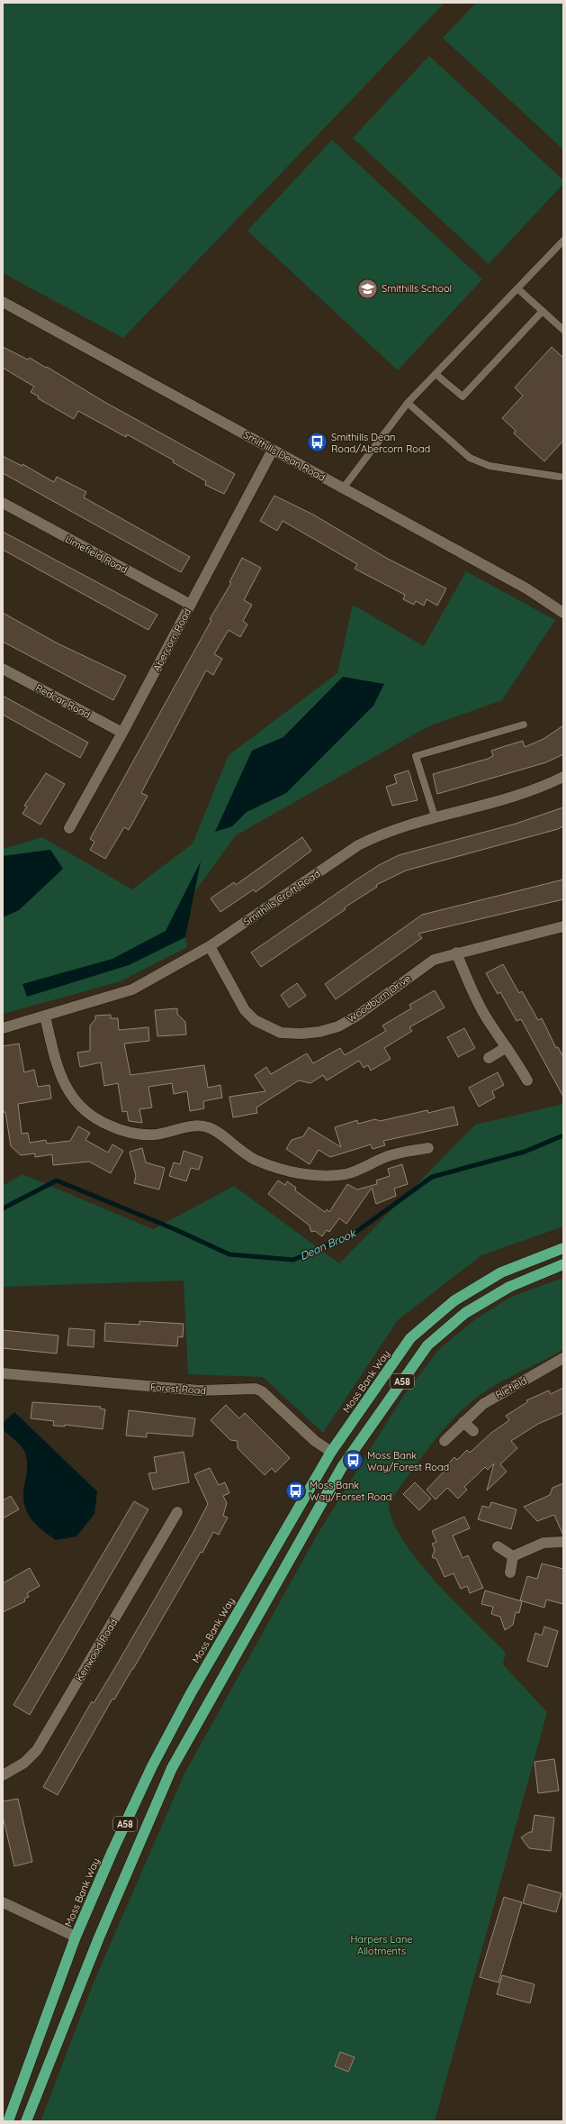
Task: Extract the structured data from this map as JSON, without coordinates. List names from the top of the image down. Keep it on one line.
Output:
{"streets":{"highway":["Moss Bank Way","A58"],"street":["Smithills Dean Road","Limefield Road","Abercorn Road","Redcar Road","Smithills Croft Road","Woodburn Drive","Riefield","Forest Road","Kenwood Road"]},"crossings":[["Smithills Dean Road","Abercorn Road"],["Limefield Road","Abercorn Road"],["Abercorn Road","Redcar Road"],["Smithills Croft Road","Woodburn Drive"],["Moss Bank Way","Forest Road"]],"water":["Dean Brook"],"parks":["Harpers Lane Allotments"],"places":{"school or university":["Smithills School"],"bus stop":["Smithills Dean Road/Abercorn Road","Moss Bank Way/Forest Road","Moss Bank Way/Forset Road"]}}
